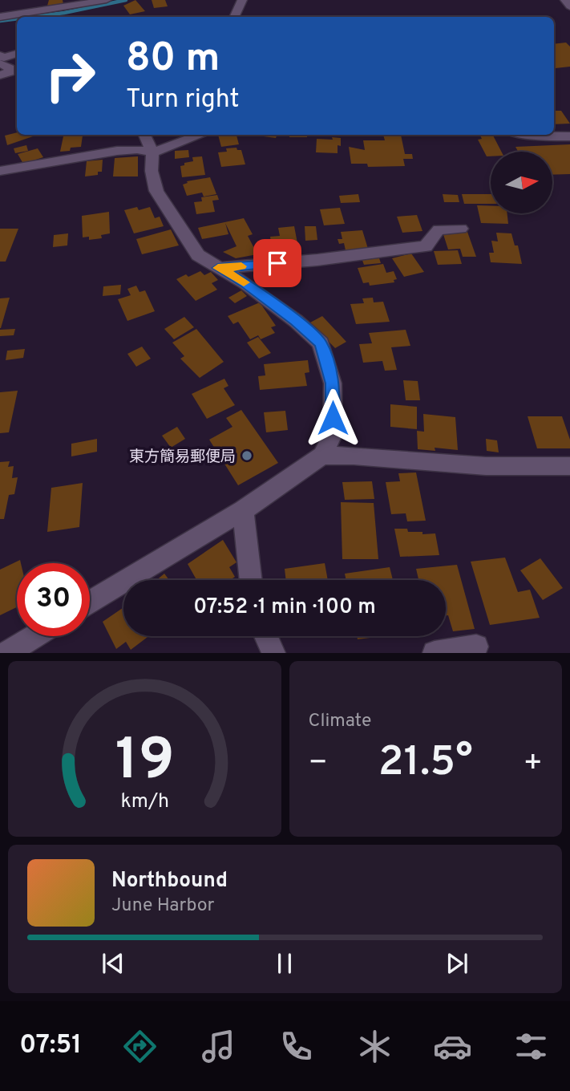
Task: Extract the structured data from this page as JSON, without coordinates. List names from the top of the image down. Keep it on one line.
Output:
{"places":["東方簡易郵便局"],"north":"right","page":{"turn":["80 m","Turn right"],"limit":"30","trip":"07:52 · 1 min · 100 m","tile":"Climate","heat":["−","21.5°","+"],"song":["Northbound","June Harbor"],"tabs":"07:51","gauge":["19","km/h"]}}
